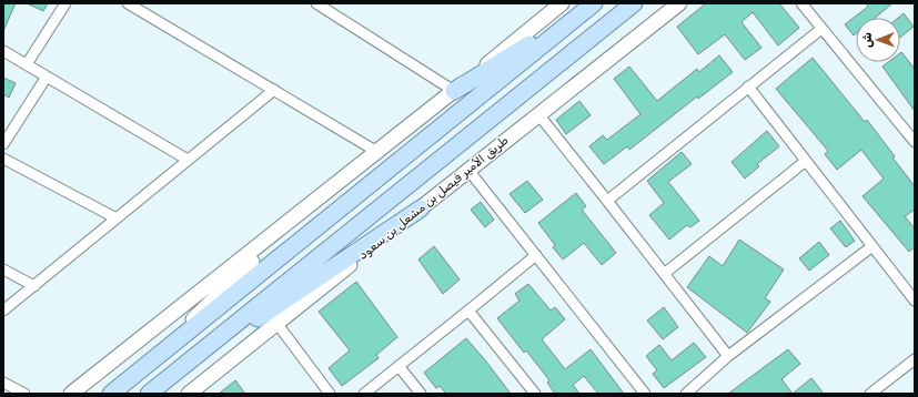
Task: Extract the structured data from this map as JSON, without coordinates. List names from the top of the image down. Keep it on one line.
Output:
{"streets":{"main road":["طريق الأمير فيصل بن مشعل بن سعود"]},"north":"left"}
